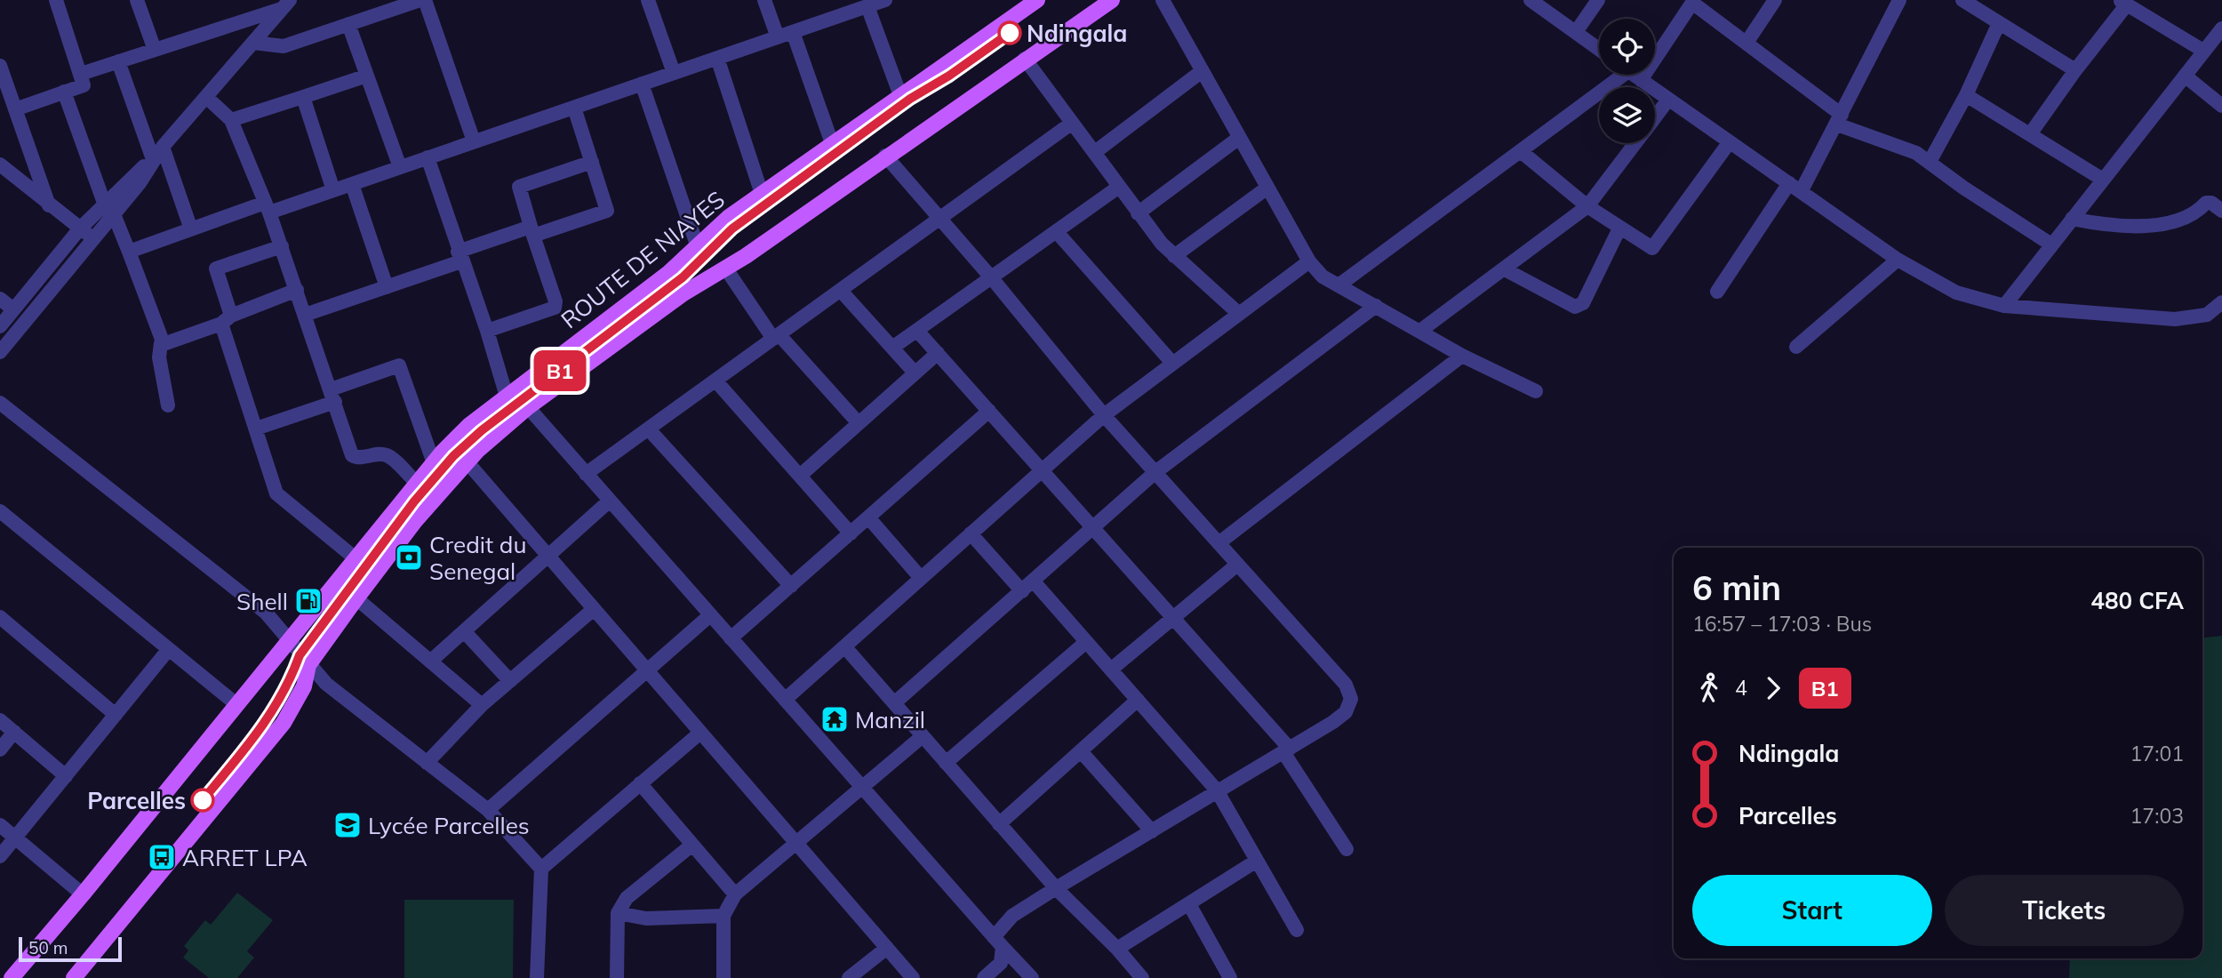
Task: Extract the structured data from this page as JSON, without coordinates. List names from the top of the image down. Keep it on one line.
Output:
{"streets":{"main road":["ROUTE DE NIAYES"]},"places":{"other":["Ndingala","Parcelles"],"bank":["Credit du Senegal"],"fuel station":["Shell"],"temple":["Manzil"],"school or university":["Lycée Parcelles"],"bus stop":["ARRET LPA"]},"lines":["bus line B1"],"scale_bar":"50 m","page":{"on_map":"B1","heading":["6 min","16:57 – 17:03 · Bus","480 CFA"],"legs":["4","B1"],"list":[{"name":"Ndingala","value":"17:01"},{"name":"Parcelles","value":"17:03"}],"buttons":["Start","Tickets"],"scale":"50 m"}}
